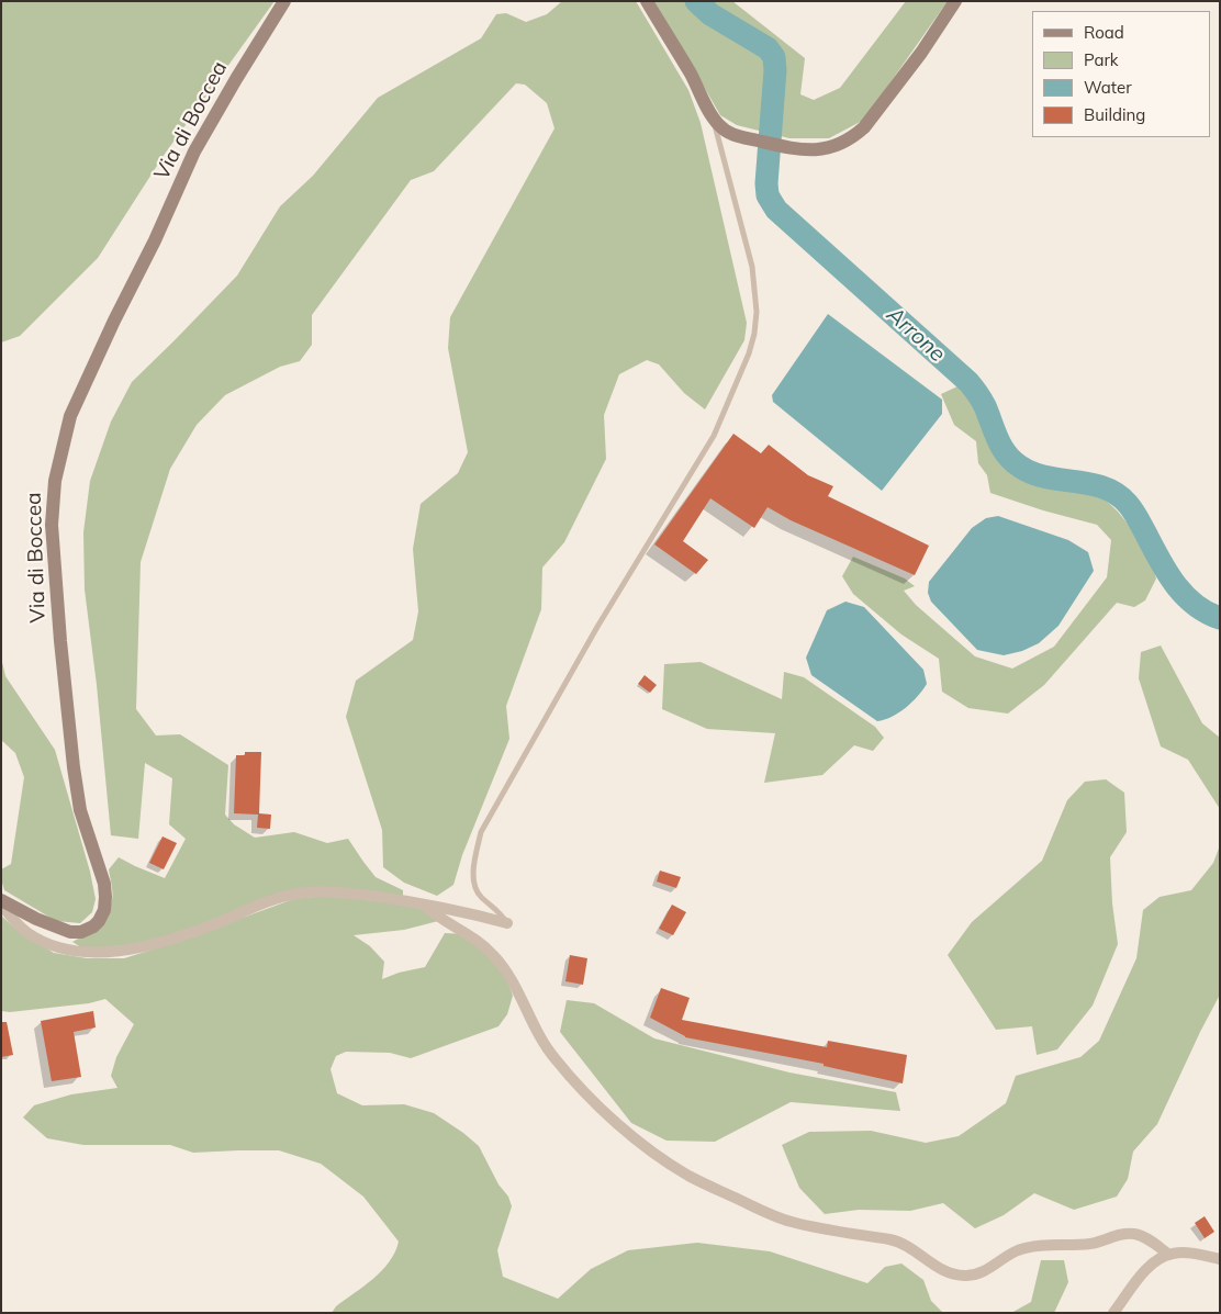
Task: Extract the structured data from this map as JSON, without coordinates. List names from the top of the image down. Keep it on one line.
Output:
{"streets":{"street":["Via di Boccea"]},"water":["Arrone"],"legend":["Road","Park","Water","Building"]}
